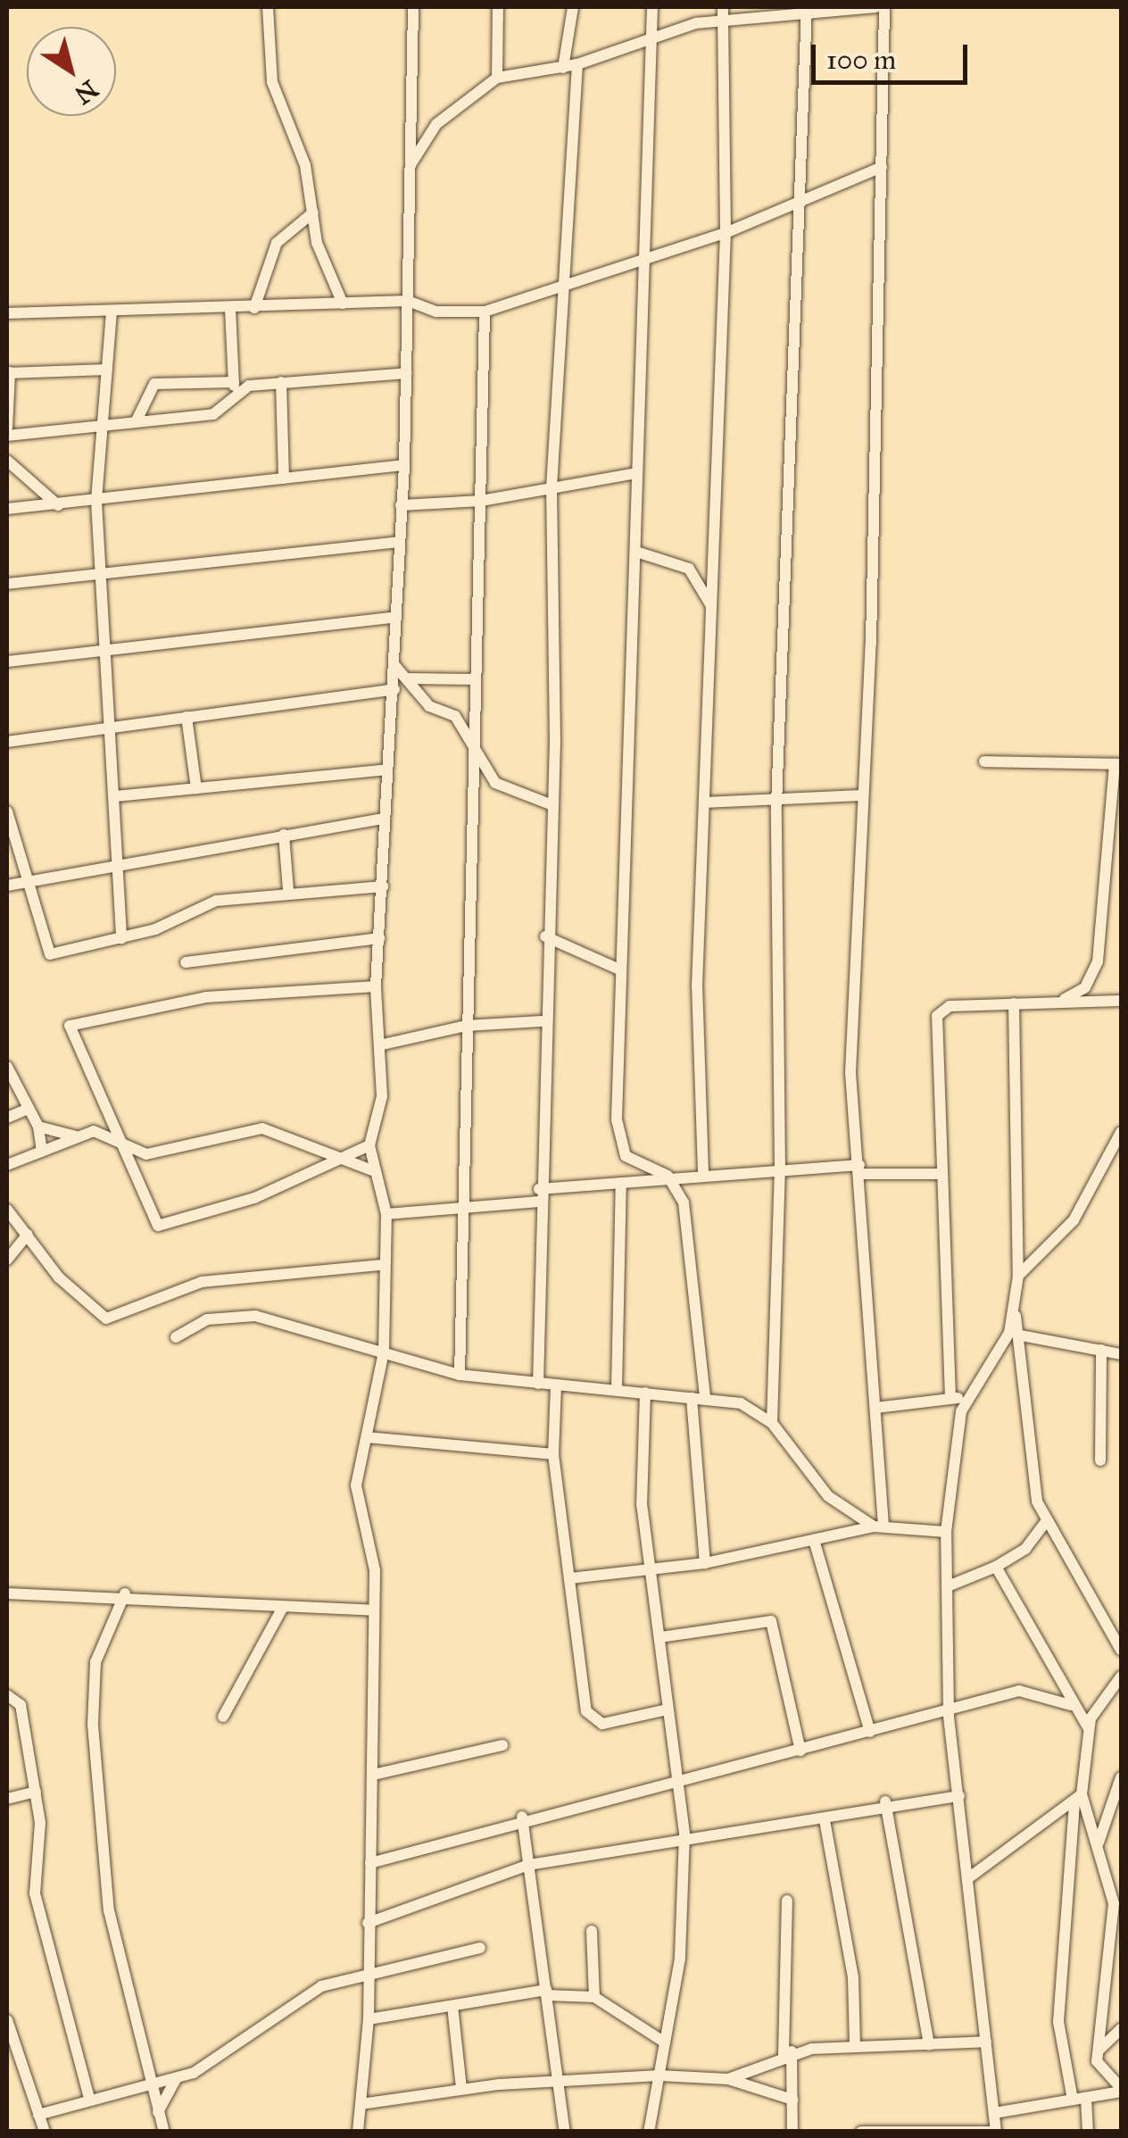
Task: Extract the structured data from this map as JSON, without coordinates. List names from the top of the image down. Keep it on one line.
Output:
{"scale_bar":"100 m","north":"bottom right"}
